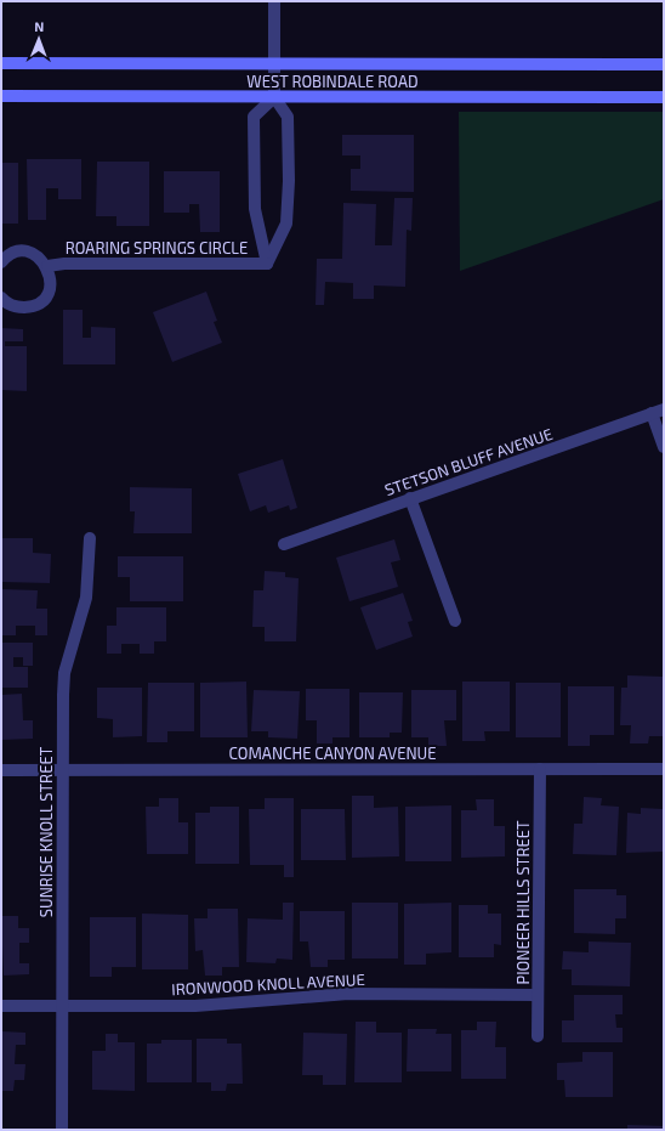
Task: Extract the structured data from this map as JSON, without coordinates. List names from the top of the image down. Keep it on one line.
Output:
{"streets":{"main road":["WEST ROBINDALE ROAD"],"street":["ROARING SPRINGS CIRCLE","STETSON BLUFF AVENUE","COMANCHE CANYON AVENUE","SUNRISE KNOLL STREET","PIONEER HILLS STREET","IRONWOOD KNOLL AVENUE"]},"crossings":[["COMANCHE CANYON AVENUE","SUNRISE KNOLL STREET"],["COMANCHE CANYON AVENUE","PIONEER HILLS STREET"],["SUNRISE KNOLL STREET","IRONWOOD KNOLL AVENUE"],["PIONEER HILLS STREET","IRONWOOD KNOLL AVENUE"]],"north":"top"}
